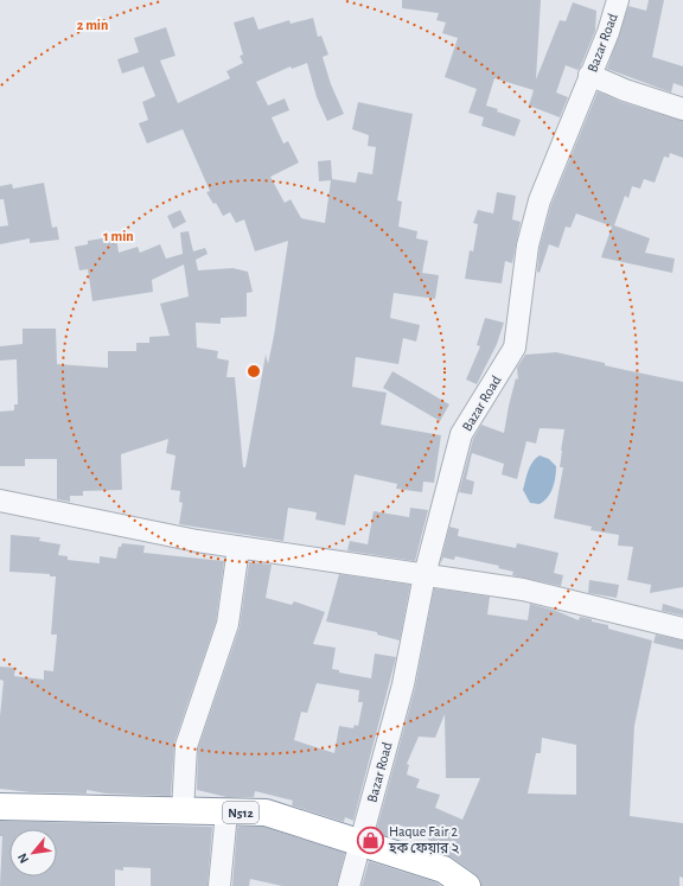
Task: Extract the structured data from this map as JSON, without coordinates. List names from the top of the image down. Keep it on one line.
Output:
{"streets":{"highway":["N512"],"street":["Bazar Road"]},"crossings":[["Bazar Road","N512"]],"places":{"shop":["Haque Fair 2 হক ফেয়ার ২"]},"north":"bottom left","rings":["2 min","1 min"]}
